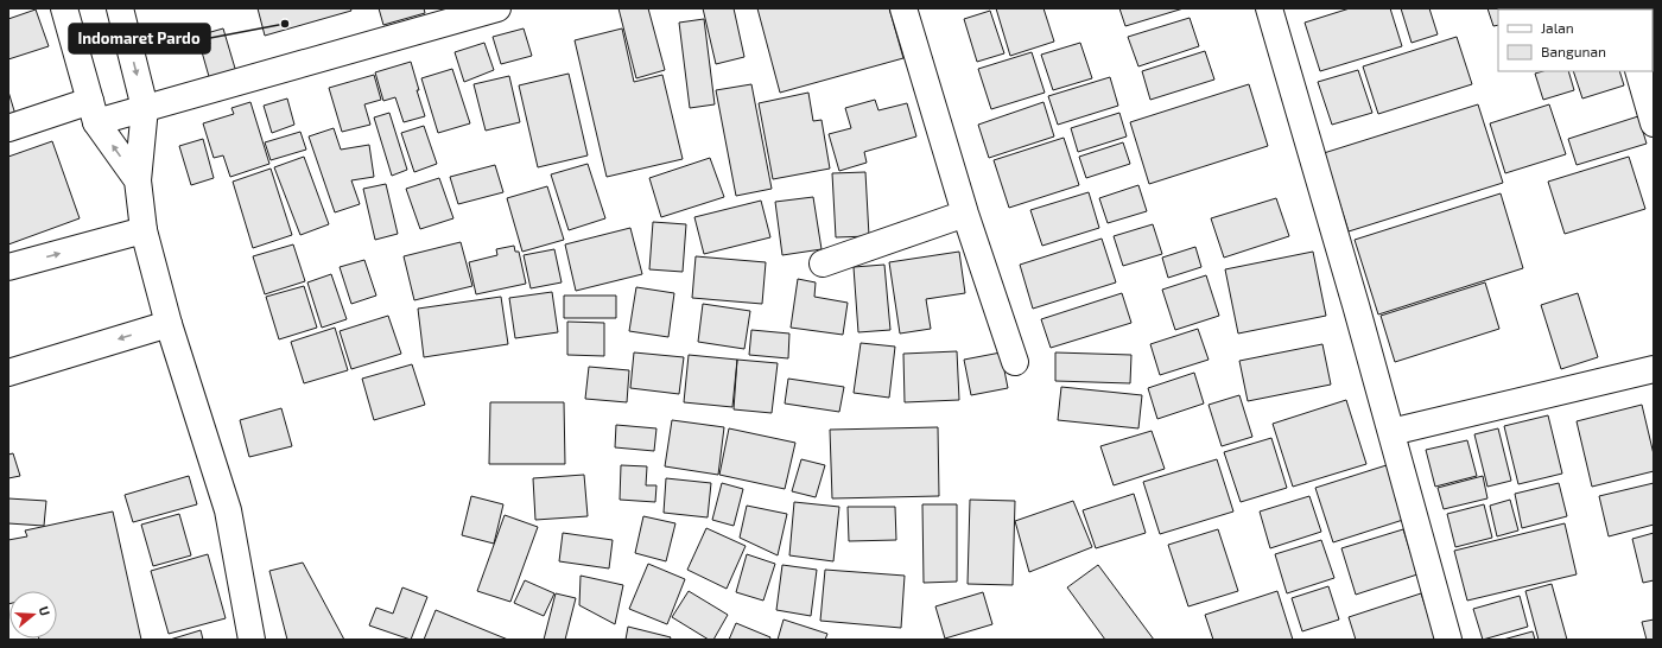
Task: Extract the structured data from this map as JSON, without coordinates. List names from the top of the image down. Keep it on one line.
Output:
{"places":["Indomaret Pardo"],"legend":["Jalan","Bangunan"],"north":"right"}
